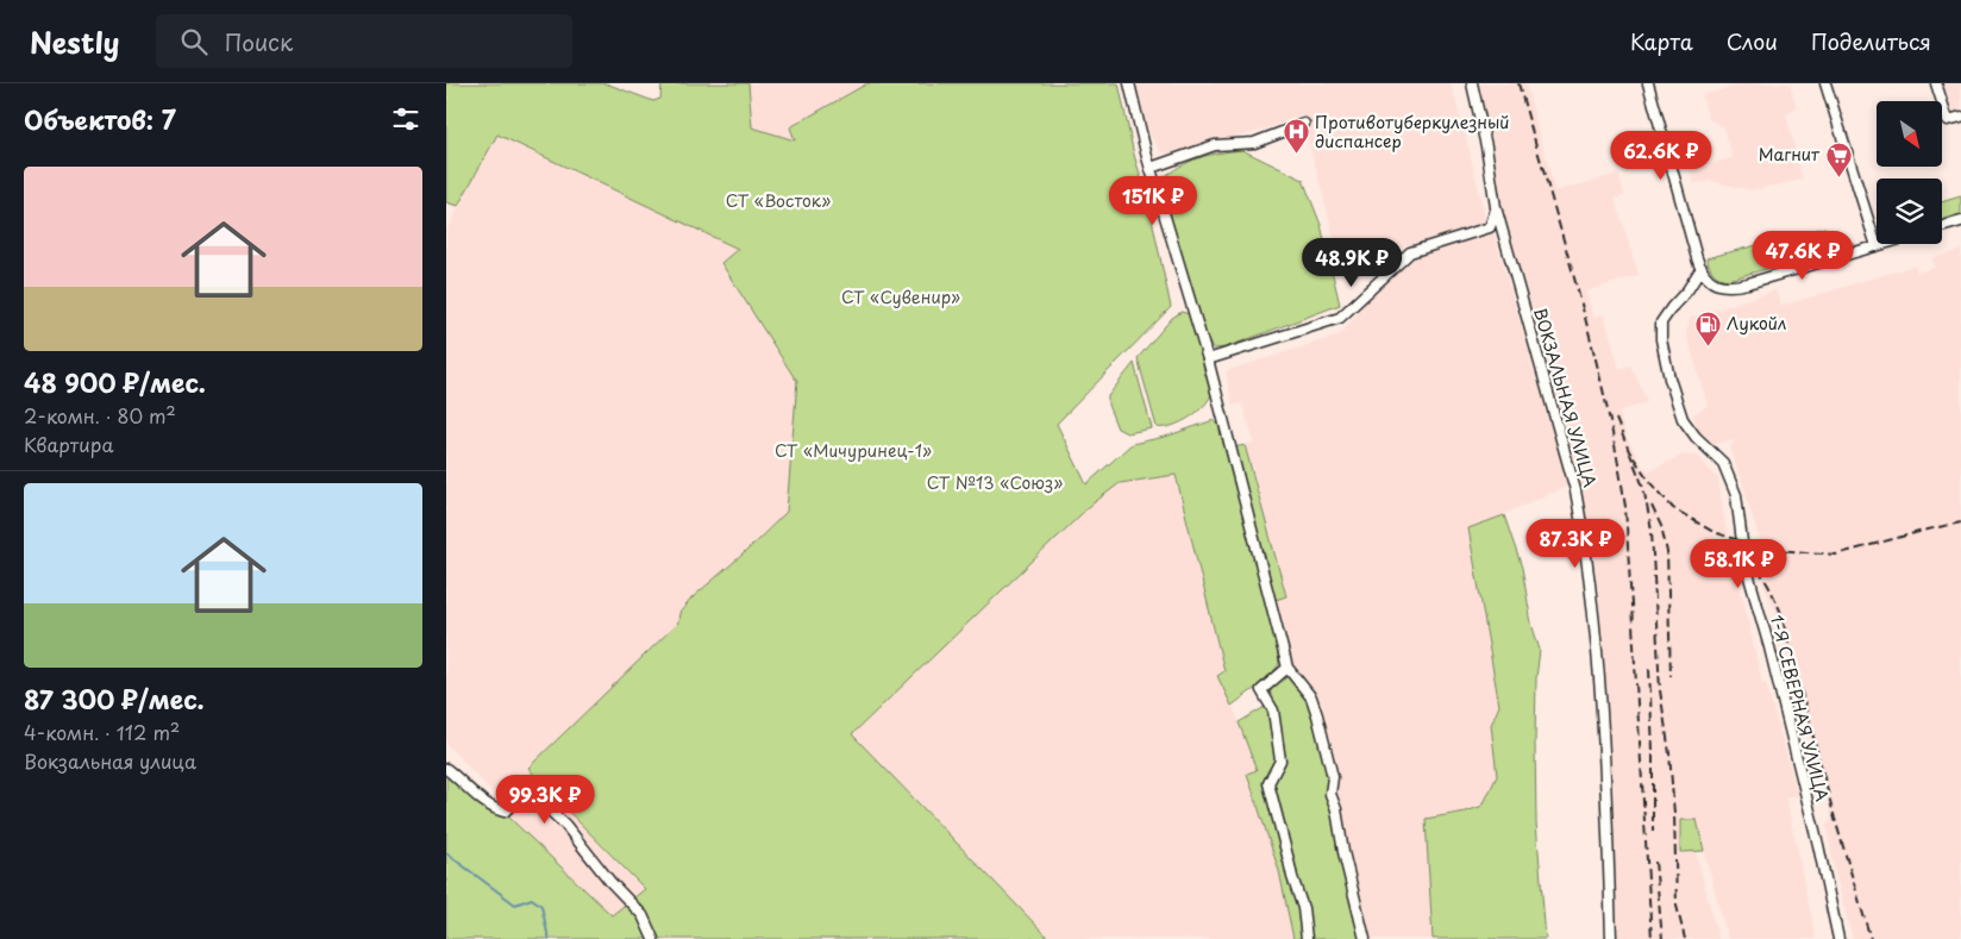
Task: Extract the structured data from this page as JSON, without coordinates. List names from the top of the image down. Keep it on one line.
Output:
{"streets":{"street":["ВОКЗАЛЬНАЯ УЛИЦА","1-Я СЕВЕРНАЯ УЛИЦА"]},"parks":["СТ «Восток»","СТ «Сувенир»","СТ «Мичуринец-1»","СТ №13 «Союз»"],"places":{"hospital":["Противотуберкулезный диспансер"],"supermarket":["Магнит"],"fuel station":["Лукойл"]},"north":"bottom right","page":{"header":"Nestly","search":"Поиск","nav":["Карта","Слои","Поделиться"],"heading":"Объектов: 7","price":["62.6K ₽","151K ₽","47.6K ₽","48.9K ₽","87.3K ₽","58.1K ₽","99.3K ₽"],"list":[{"name":"48 900 ₽/мес.","note":"2-комн. · 80 m² · Квартира"},{"name":"87 300 ₽/мес.","note":"4-комн. · 112 m² · Вокзальная улица"}]}}
